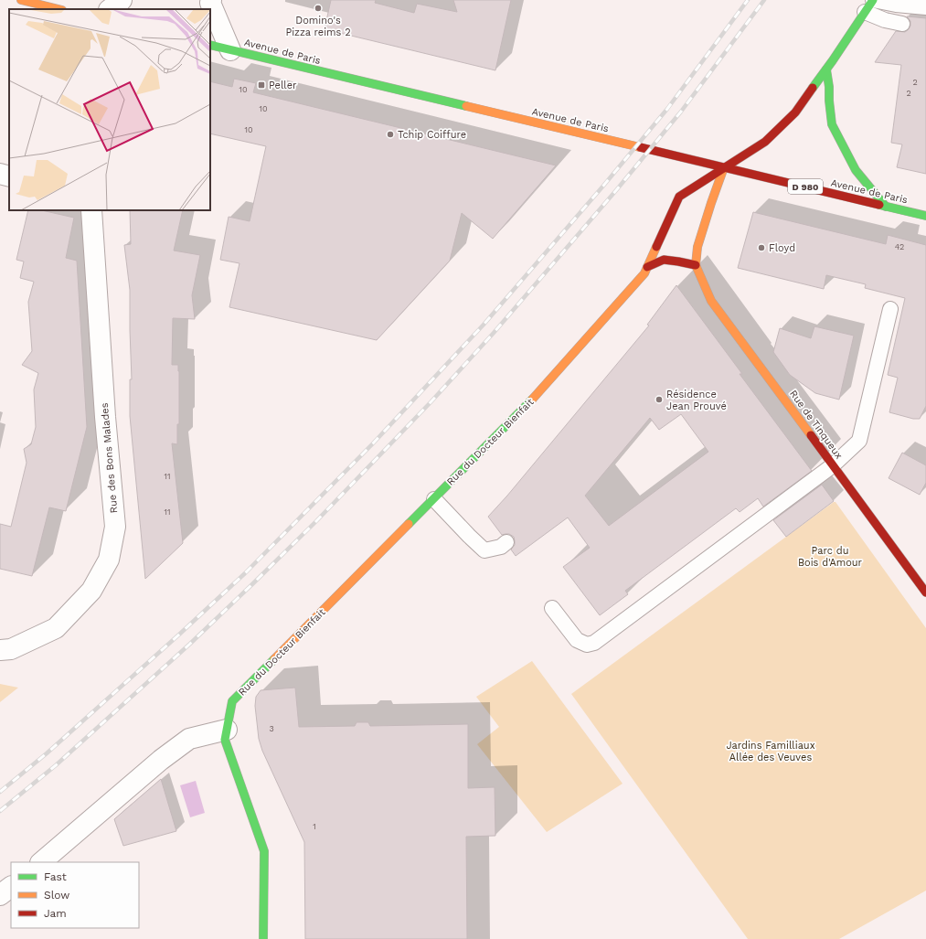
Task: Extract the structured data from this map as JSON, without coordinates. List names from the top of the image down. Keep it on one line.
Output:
{"streets":{"street":["Avenue de Paris","D 980","Rue de Tinqueux","Rue du Docteur Bienfait","Rue des Bons Malades"]},"crossings":[["Avenue de Paris","Rue de Tinqueux"],["Avenue de Paris","Rue du Docteur Bienfait"],["Rue de Tinqueux","Rue du Docteur Bienfait"]],"parks":["Parc du Bois d'Amour","Jardins Familliaux Allée des Veuves"],"places":{"other":["Domino's Pizza reims 2","Tchip Coiffure","Floyd","Résidence Jean Prouvé"],"transit":["Peller"]},"house_numbers":["2","10","2","10","10","42","11","11","3","1"],"legend":["Fast","Slow","Jam"]}
